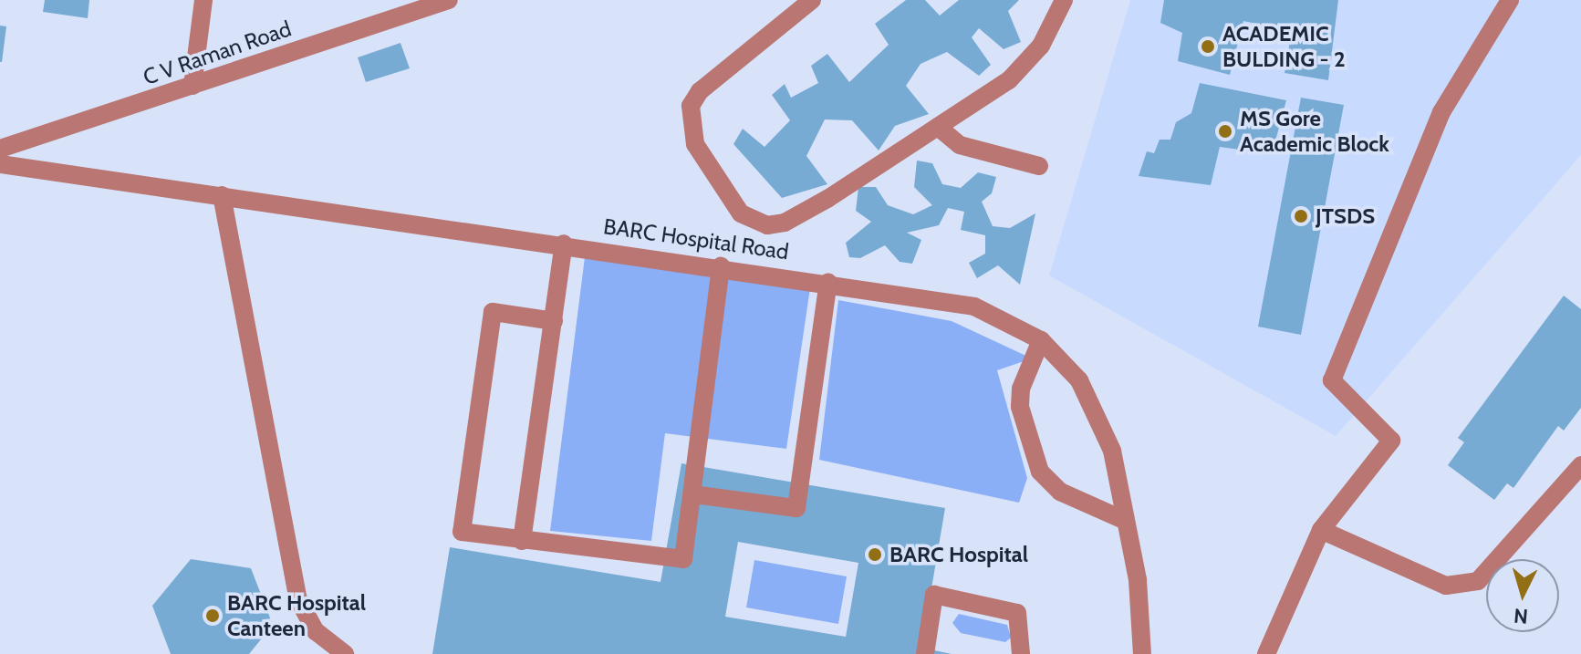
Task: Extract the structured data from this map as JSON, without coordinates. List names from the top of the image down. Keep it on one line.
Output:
{"streets":{"street":["C V Raman Road","BARC Hospital Road"]},"places":["ACADEMIC BULDING - 2","MS Gore Academic Block","JTSDS","BARC Hospital","BARC Hospital Canteen"],"north":"bottom"}
